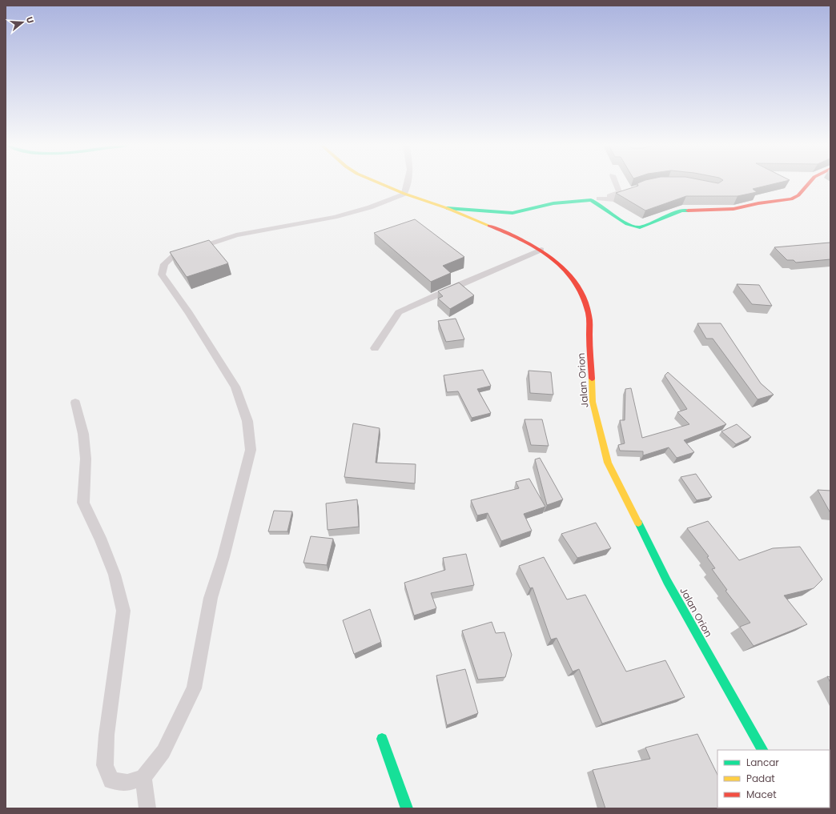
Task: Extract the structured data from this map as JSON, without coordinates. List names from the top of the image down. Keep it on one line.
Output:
{"streets":{"main road":["Jalan Orion"]},"legend":["Lancar","Padat","Macet"],"north":"right"}
